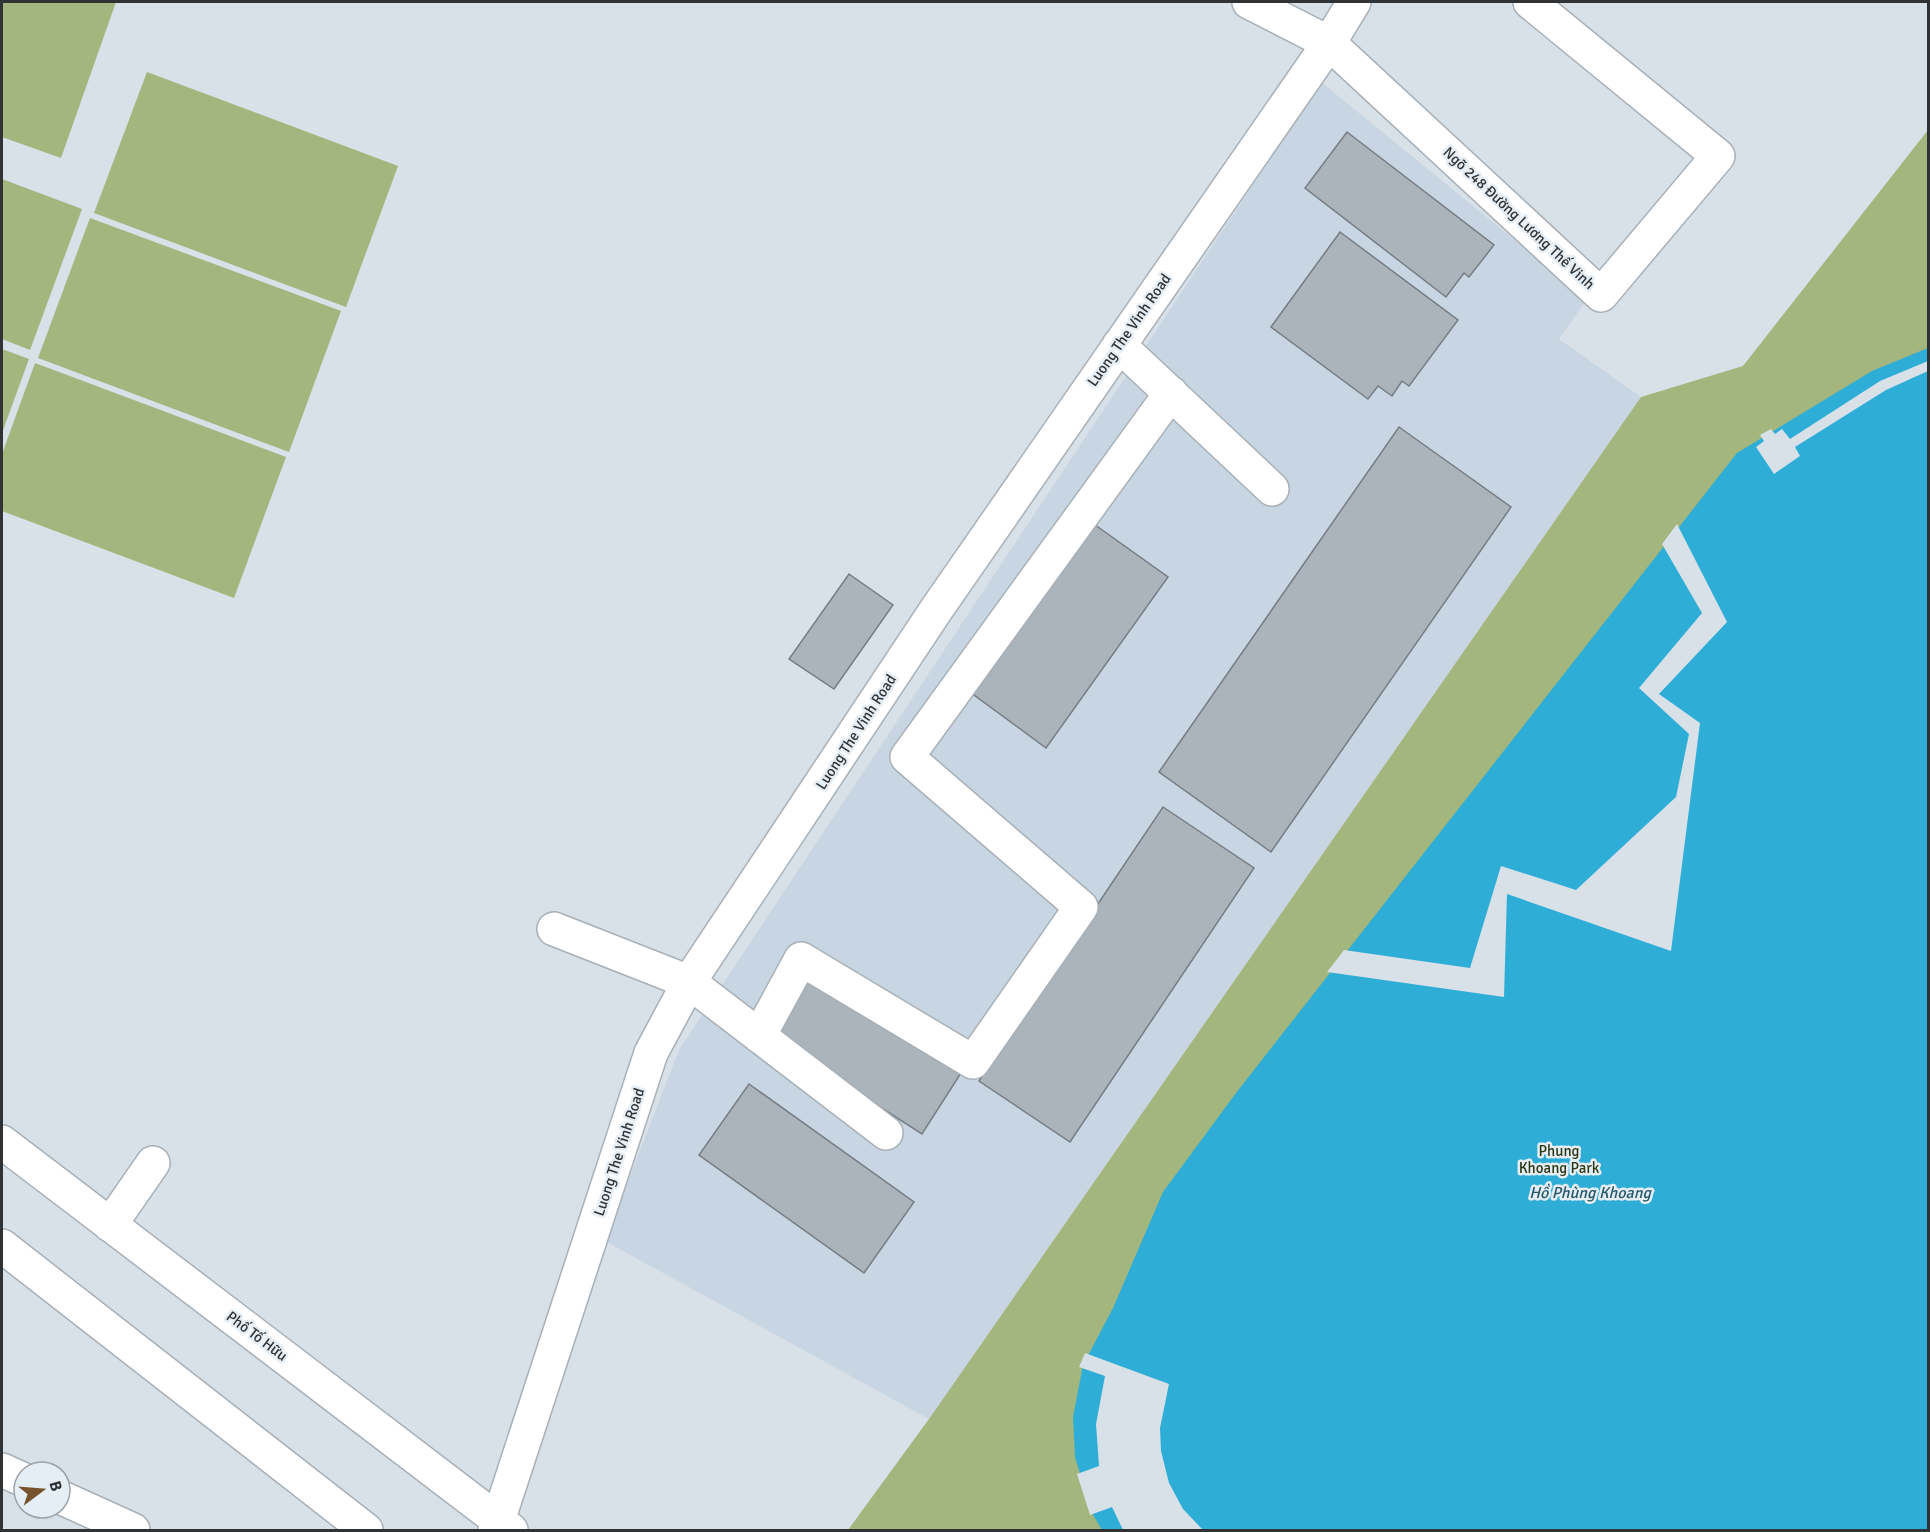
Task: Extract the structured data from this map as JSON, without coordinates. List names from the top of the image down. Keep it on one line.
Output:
{"streets":{"street":["Ngõ 248 Đường Lương Thế Vinh","Luong The Vinh Road","Phố Tố Hữu"]},"crossings":[["Ngõ 248 Đường Lương Thế Vinh","Luong The Vinh Road"],["Luong The Vinh Road","Phố Tố Hữu"]],"water":["Hồ Phùng Khoang"],"parks":["Phung Khoang Park"],"north":"right"}
